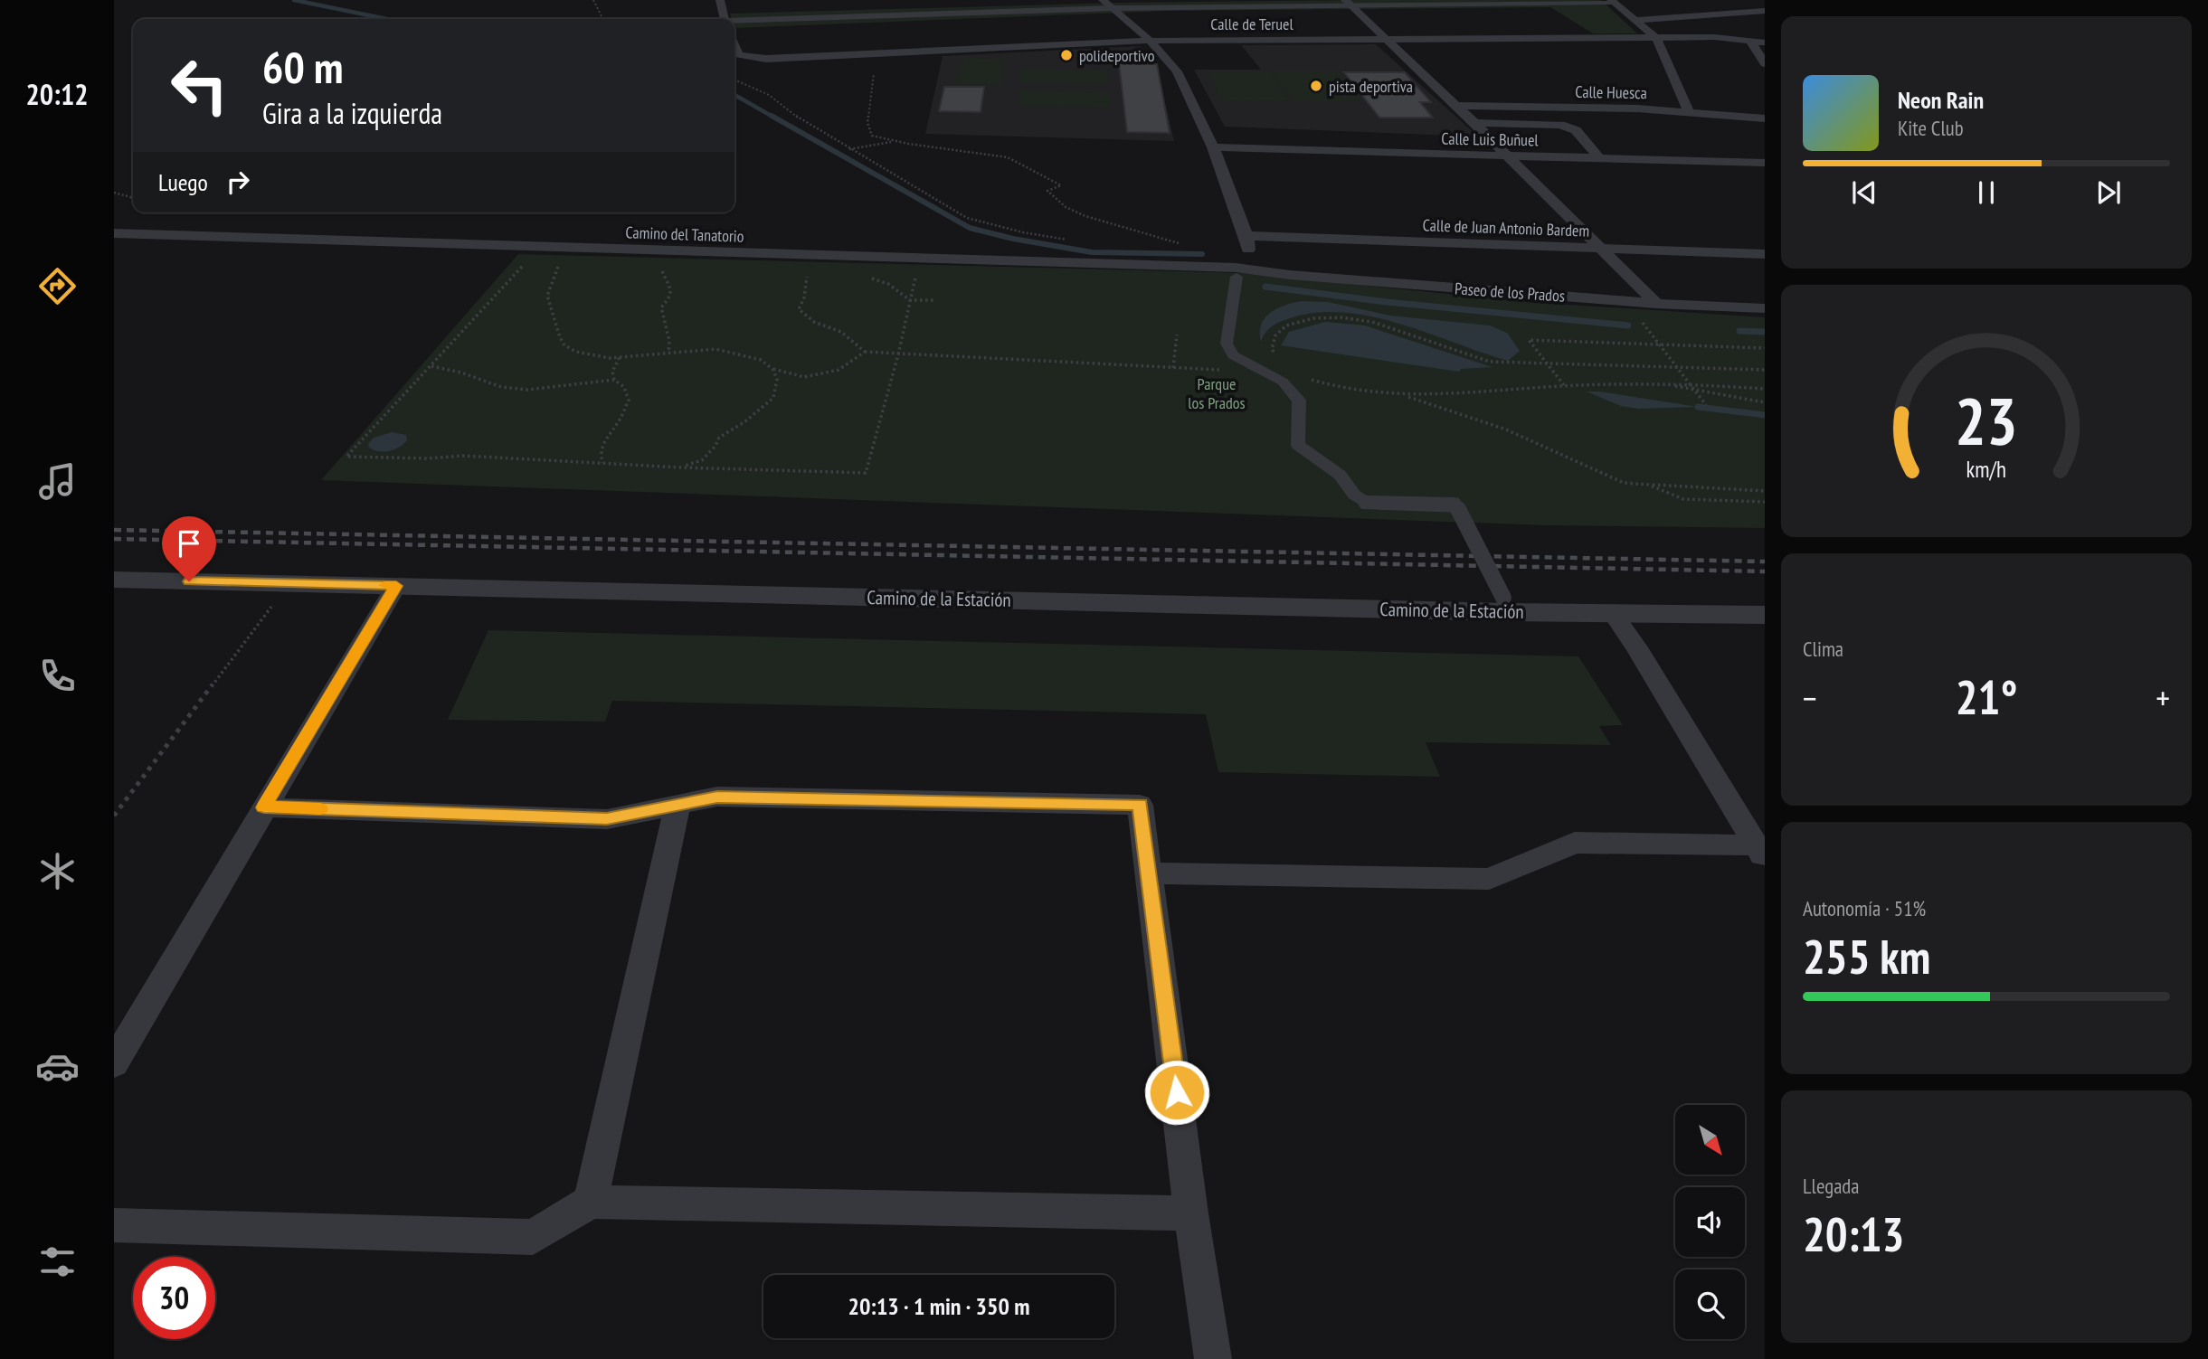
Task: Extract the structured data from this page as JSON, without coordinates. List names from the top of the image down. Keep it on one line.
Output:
{"streets":{"street":["Calle de Teruel","Calle Huesca","Calle Luis Buñuel","Calle de Juan Antonio Bardem","Camino del Tanatorio","Paseo de los Prados","Camino de la Estación"]},"crossings":[["Camino del Tanatorio","Paseo de los Prados"]],"parks":["Parque los Prados"],"places":["polideportivo","pista deportiva"],"north":"bottom right","page":{"tabs":"20:12","turn":["60 m","Gira a la izquierda"],"song":["Neon Rain","Kite Club"],"then":"Luego","tile":["Clima",["Autonomía · 51%","255 km"],["Llegada","20:13"]],"heat":["−","21°","+"],"limit":"30","trip":"20:13 · 1 min · 350 m","gauge":["23","km/h"]}}
